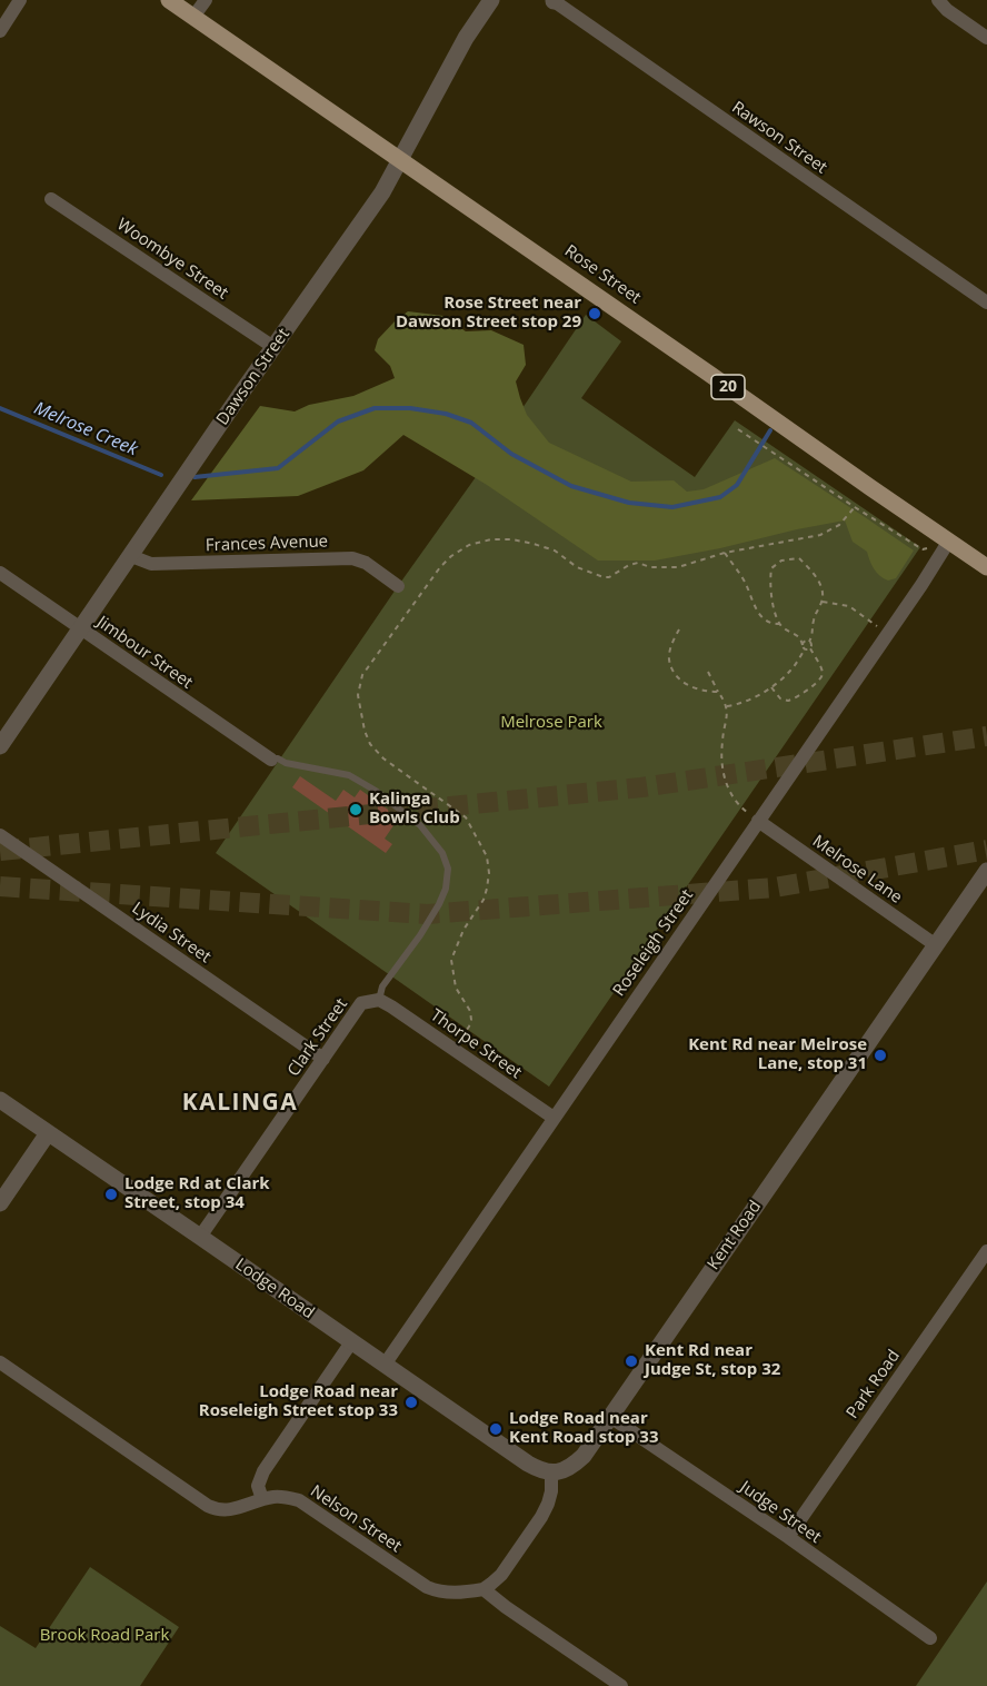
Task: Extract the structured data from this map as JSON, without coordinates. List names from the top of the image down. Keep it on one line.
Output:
{"streets":{"main road":["Rose Street","20"],"street":["Rawson Street","Woombye Street","Dawson Street","Frances Avenue","Jimbour Street","Melrose Lane","Lydia Street","Roseleigh Street","Clark Street","Thorpe Street","Kent Road","Lodge Road","Park Road","Judge Street","Nelson Street"]},"crossings":[["Woombye Street","Dawson Street"],["Rose Street","Dawson Street"],["Rose Street","20"],["Rose Street","Roseleigh Street"],["Dawson Street","Frances Avenue"],["Dawson Street","Jimbour Street"],["Melrose Lane","Roseleigh Street"],["Melrose Lane","Kent Road"],["Lydia Street","Clark Street"],["Roseleigh Street","Thorpe Street"],["Roseleigh Street","Lodge Road"],["Clark Street","Thorpe Street"],["Clark Street","Lodge Road"],["Kent Road","Lodge Road"],["Kent Road","Judge Street"],["Park Road","Judge Street"]],"districts":["KALINGA"],"water":["Melrose Creek"],"parks":["Melrose Park","Brook Road Park"],"places":["Rose Street near Dawson Street stop 29","Kalinga Bowls Club","Kent Rd near Melrose Lane, stop 31","Lodge Rd at Clark Street, stop 34","Kent Rd near Judge St, stop 32","Lodge Road near Roseleigh Street stop 33","Lodge Road near Kent Road stop 33"]}
